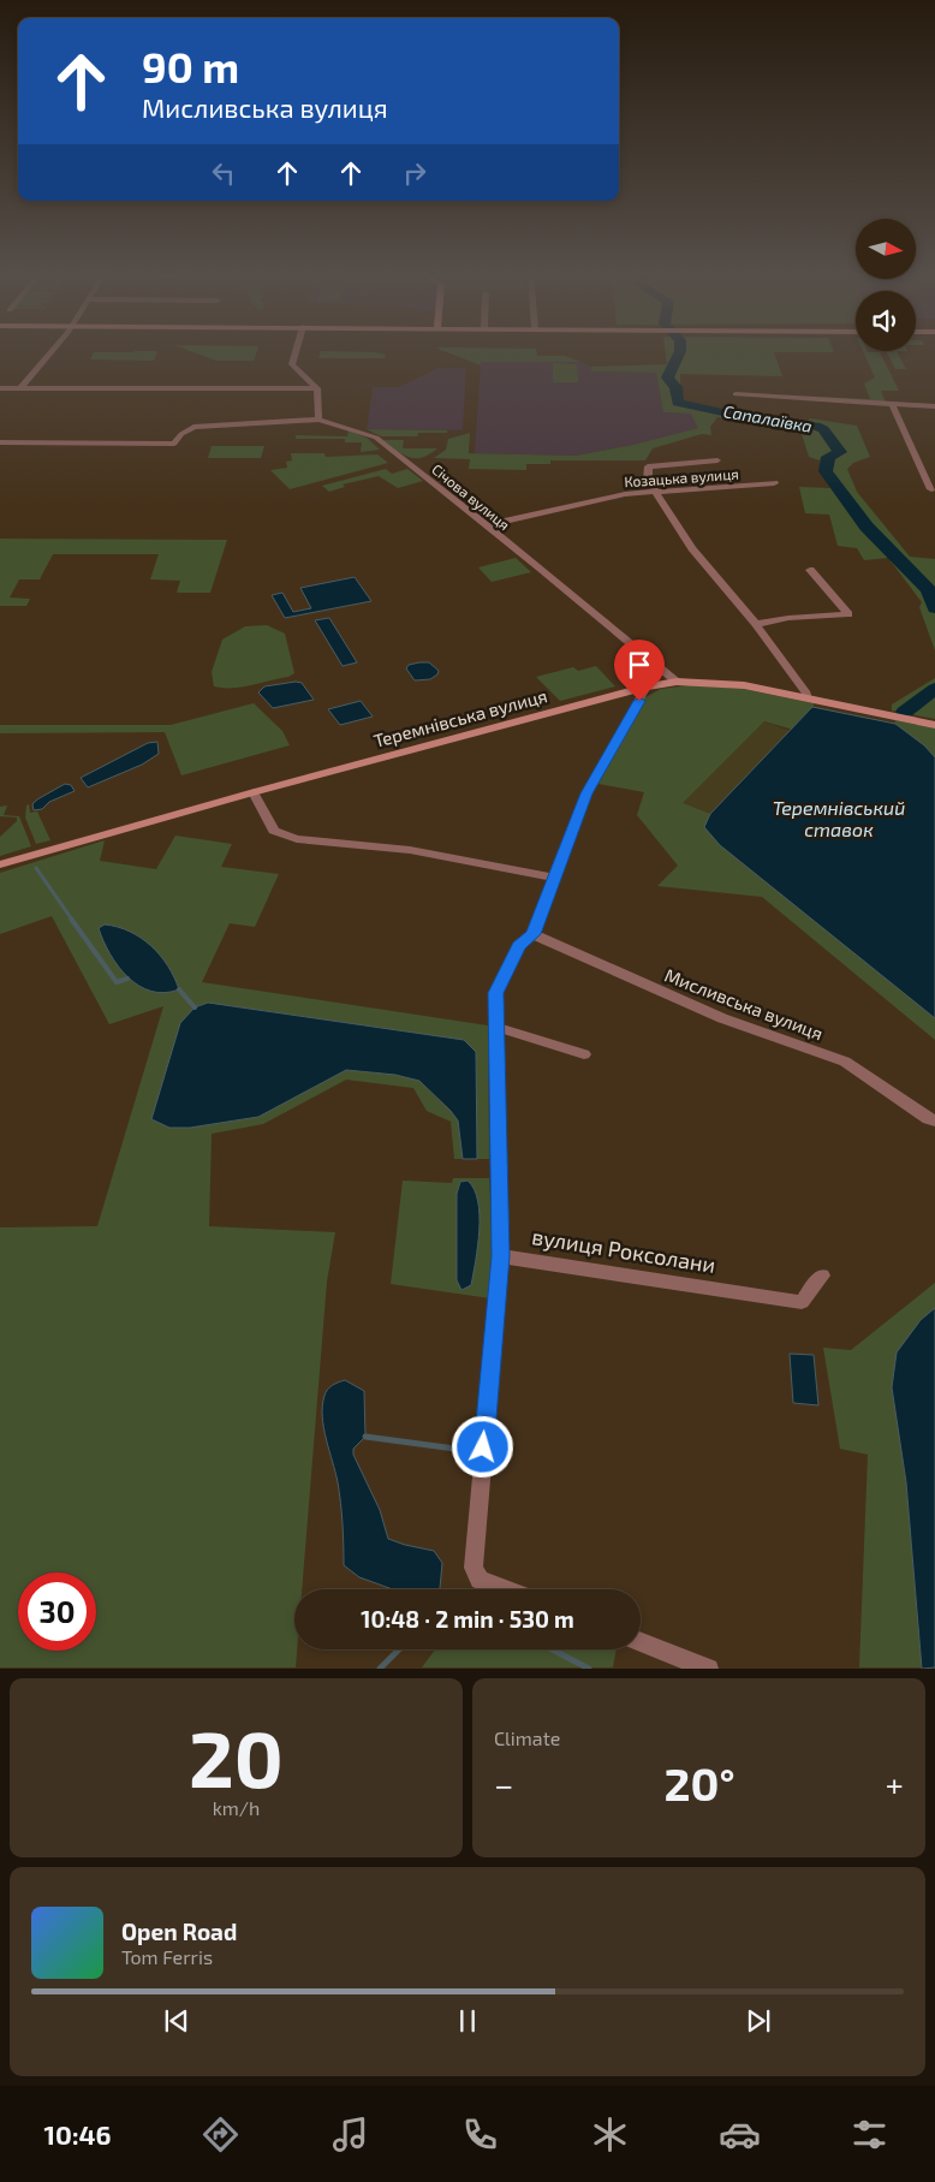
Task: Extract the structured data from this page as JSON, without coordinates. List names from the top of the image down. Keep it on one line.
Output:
{"streets":{"main road":["Теремнівська вулиця"],"street":["Козацька вулиця","Січова вулиця","Мисливська вулиця","вулиця Роксолани"]},"crossings":[["Козацька вулиця","Січова вулиця"],["Січова вулиця","Теремнівська вулиця"]],"water":["Сапалаївка","Теремнівський ставок"],"north":"right","page":{"turn":["90 m","Мисливська вулиця"],"limit":"30","trip":"10:48 · 2 min · 530 m","tile":[["20","km/h"],"Climate"],"heat":["−","20°","+"],"song":["Open Road","Tom Ferris"],"tabs":"10:46"}}
